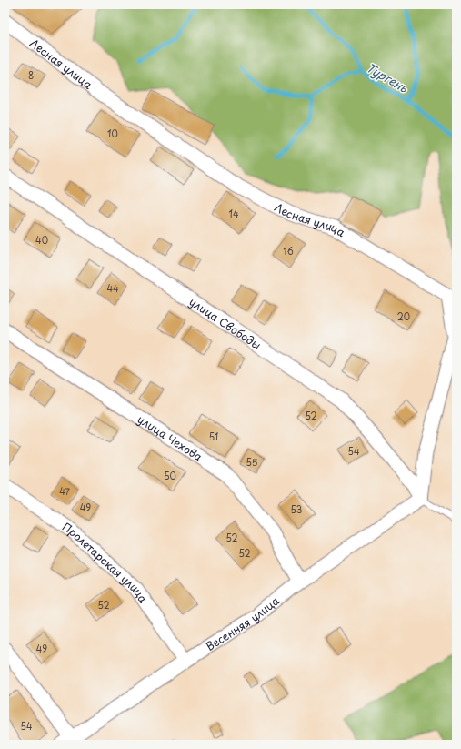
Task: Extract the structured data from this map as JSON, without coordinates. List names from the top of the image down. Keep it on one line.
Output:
{"streets":{"street":["Лесная улица","улица Свободы","улица Чехова","Пролетарская улица","Весенняя улица"]},"crossings":[["Лесная улица","улица Свободы"],["Лесная улица","Весенняя улица"],["улица Свободы","Весенняя улица"],["улица Чехова","Весенняя улица"],["Пролетарская улица","Весенняя улица"]],"water":["Тургень"],"house_numbers":["8","10","14","40","16","44","20","52","51","54","55","50","47","49","53","52","52","52","49","54"]}
